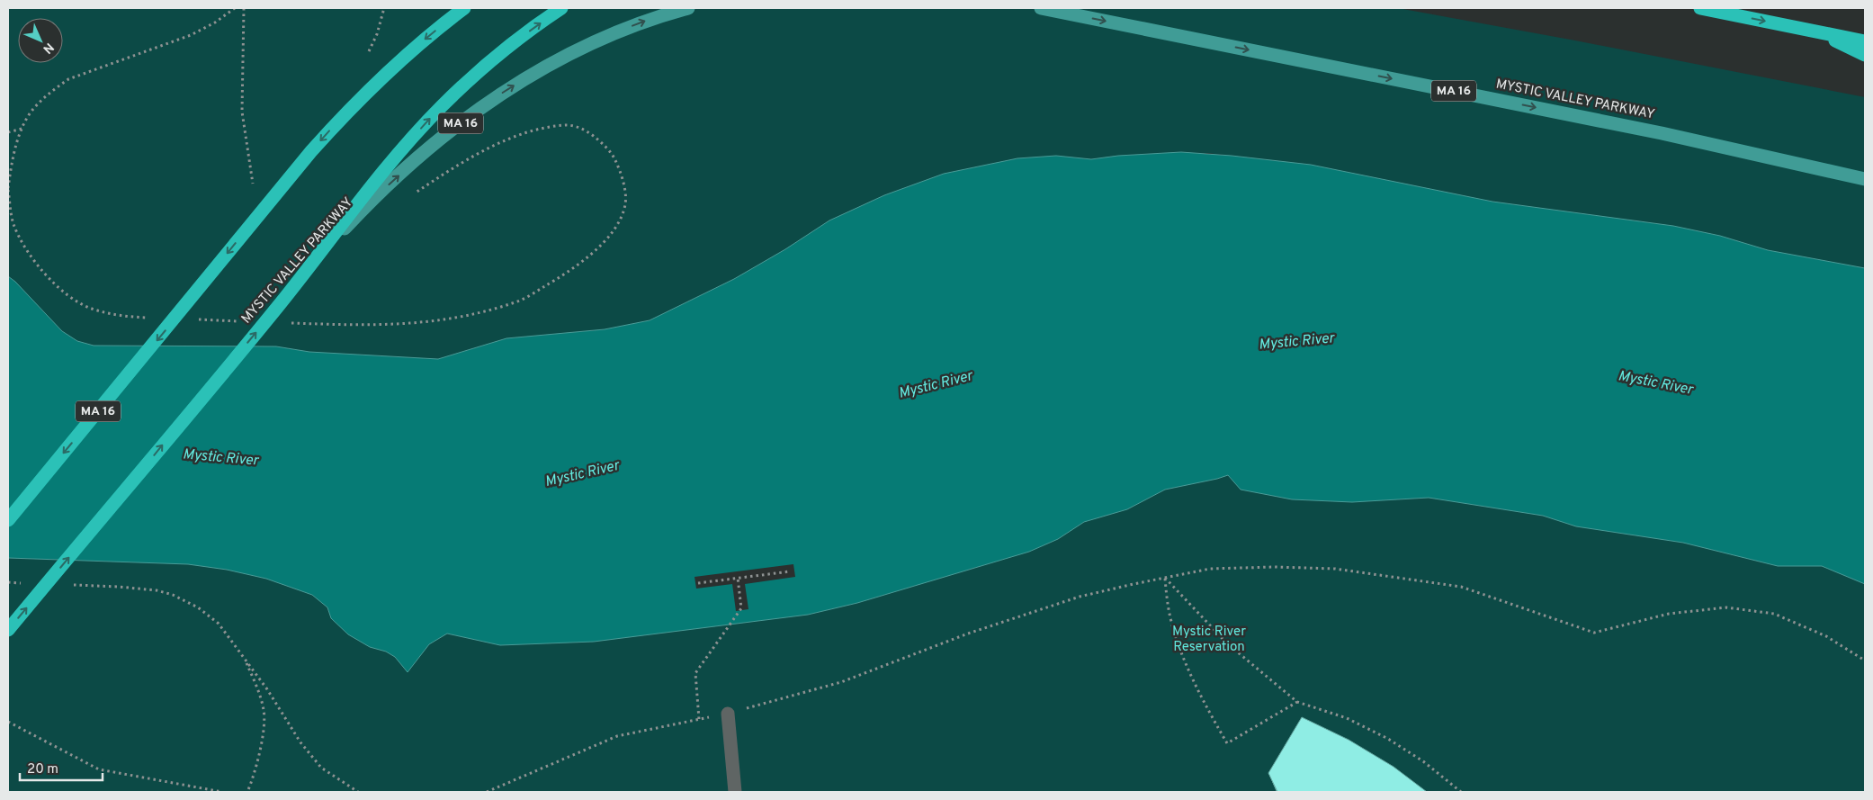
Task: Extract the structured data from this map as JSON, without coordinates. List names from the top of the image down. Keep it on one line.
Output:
{"streets":{"highway":["MA 16","MYSTIC VALLEY PARKWAY"]},"one_way":["MYSTIC VALLEY PARKWAY"],"water":["Mystic River"],"parks":["Mystic River Reservation"],"scale_bar":"20 m","north":"bottom right"}
